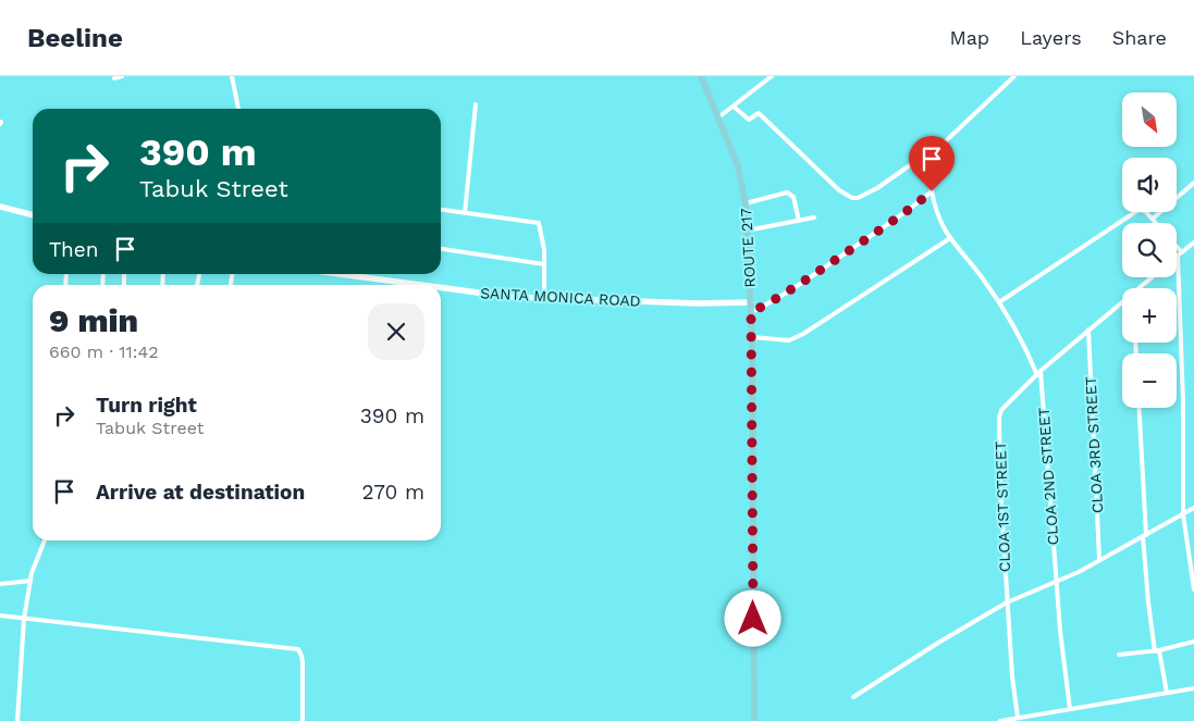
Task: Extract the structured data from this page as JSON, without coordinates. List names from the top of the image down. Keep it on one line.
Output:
{"streets":{"main road":["ROUTE 217"],"street":["SANTA MONICA ROAD","CLOA 3RD STREET","CLOA 2ND STREET","CLOA 1ST STREET"]},"crossings":[["ROUTE 217","SANTA MONICA ROAD"],["CLOA 2ND STREET","CLOA 1ST STREET"]],"north":"bottom right","page":{"header":"Beeline","nav":["Map","Layers","Share"],"map_buttons":["+","−"],"turn":["390 m","Tabuk Street"],"then":"Then","heading":["9 min","660 m · 11:42"],"list":[{"name":"Turn right","note":"Tabuk Street","value":"390 m"},{"name":"Arrive at destination","value":"270 m"}]}}
